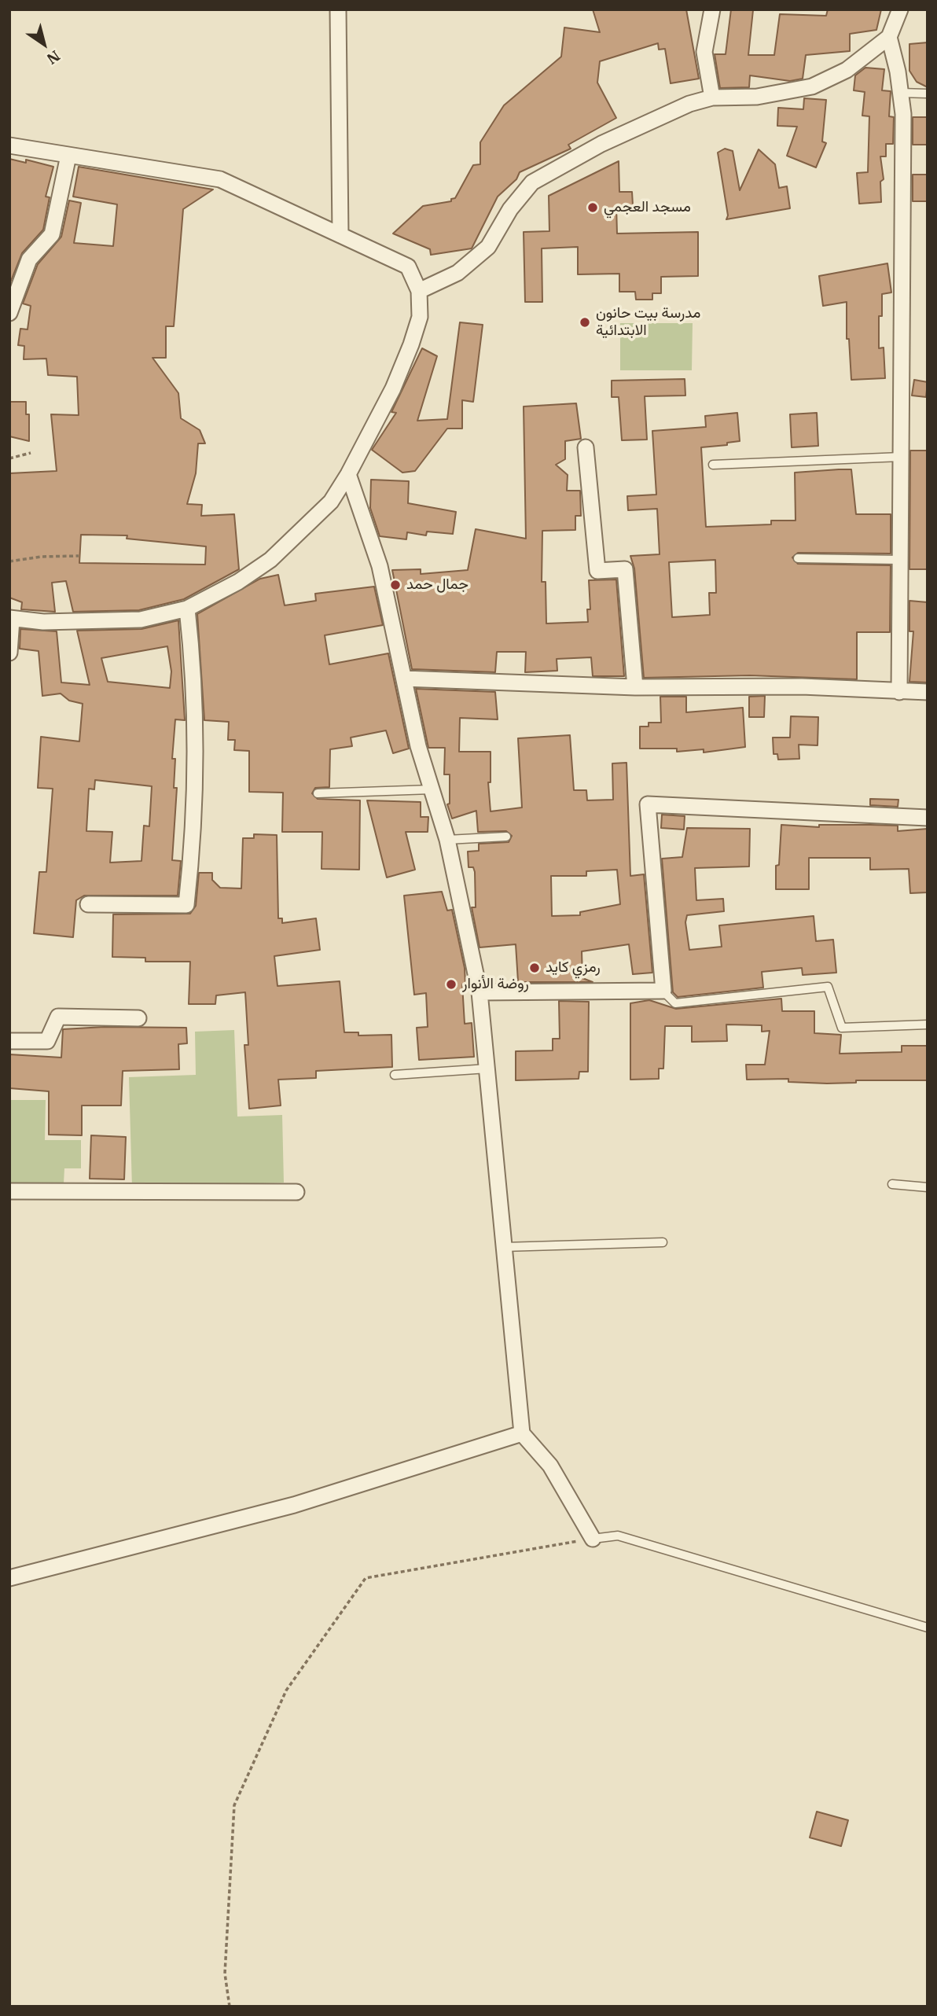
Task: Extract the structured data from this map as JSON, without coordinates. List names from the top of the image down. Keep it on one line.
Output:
{"places":["مسجد العجمي","مدرسة بيت حانون الابتدائية","جمال حمد","رمزي كايد","روضة الأنوار"],"north":"bottom right"}
